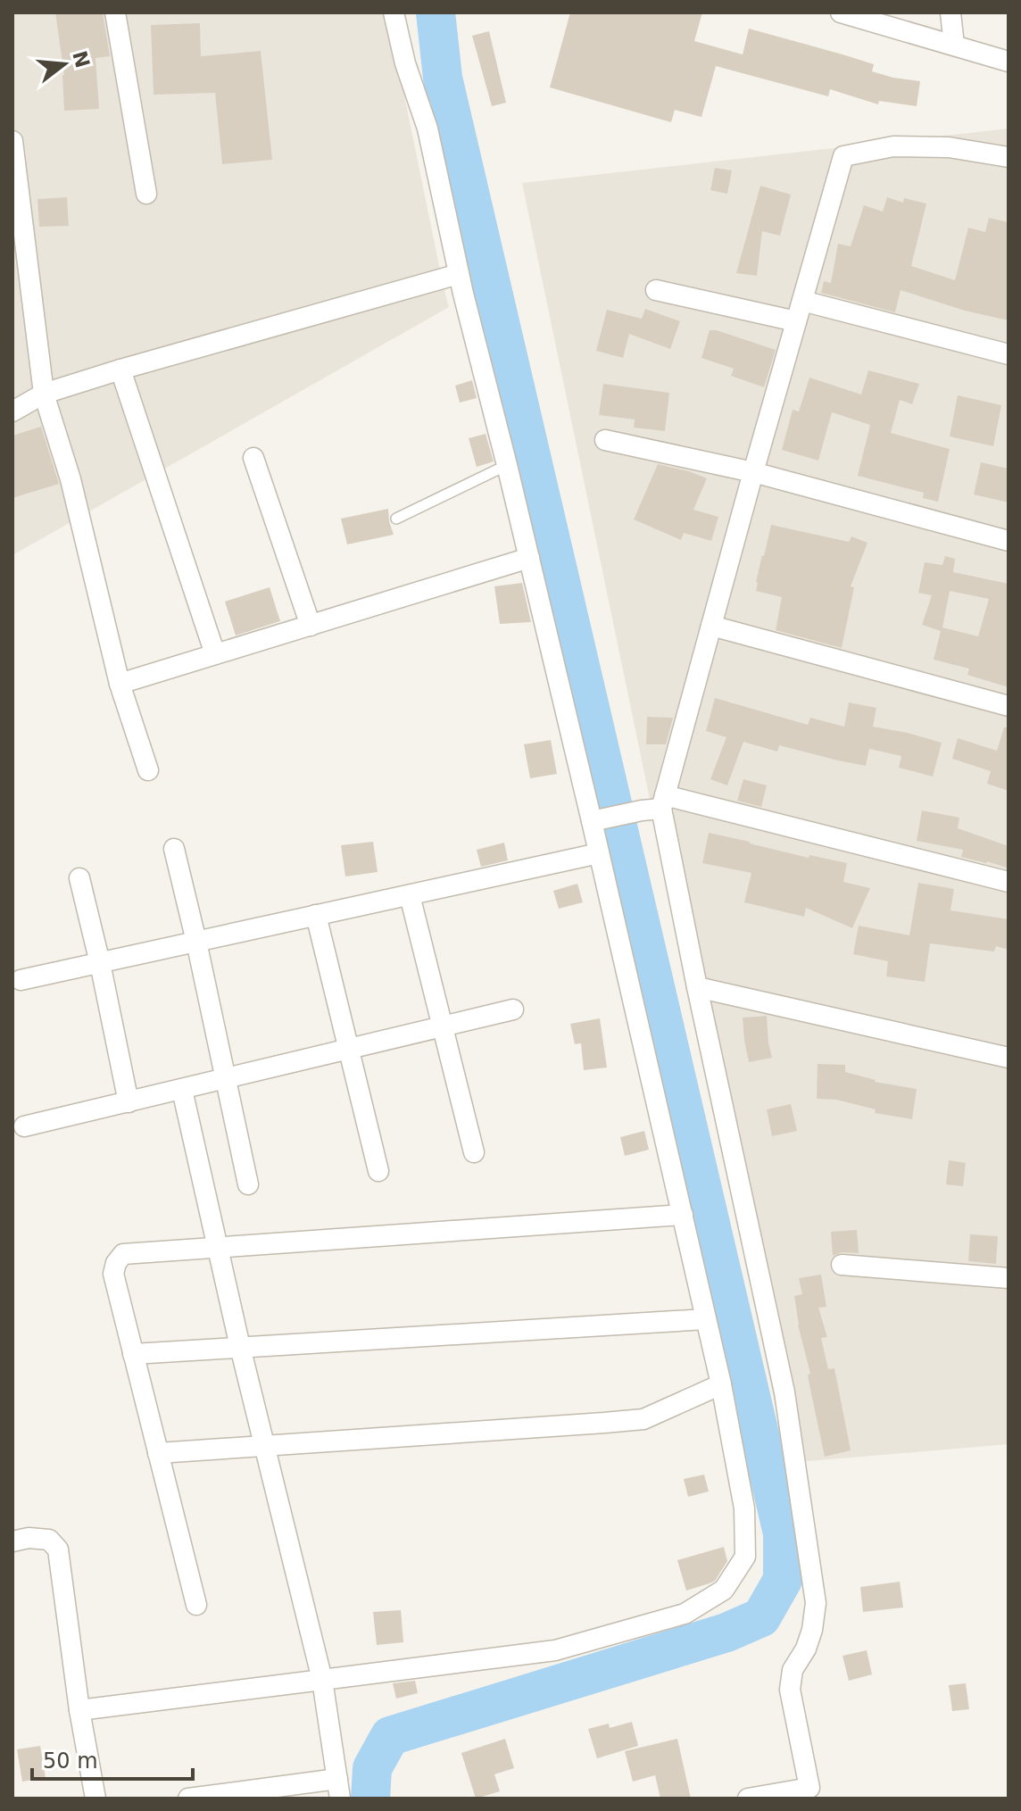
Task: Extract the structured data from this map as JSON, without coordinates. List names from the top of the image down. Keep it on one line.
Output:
{"scale_bar":"50 m","north":"right"}
